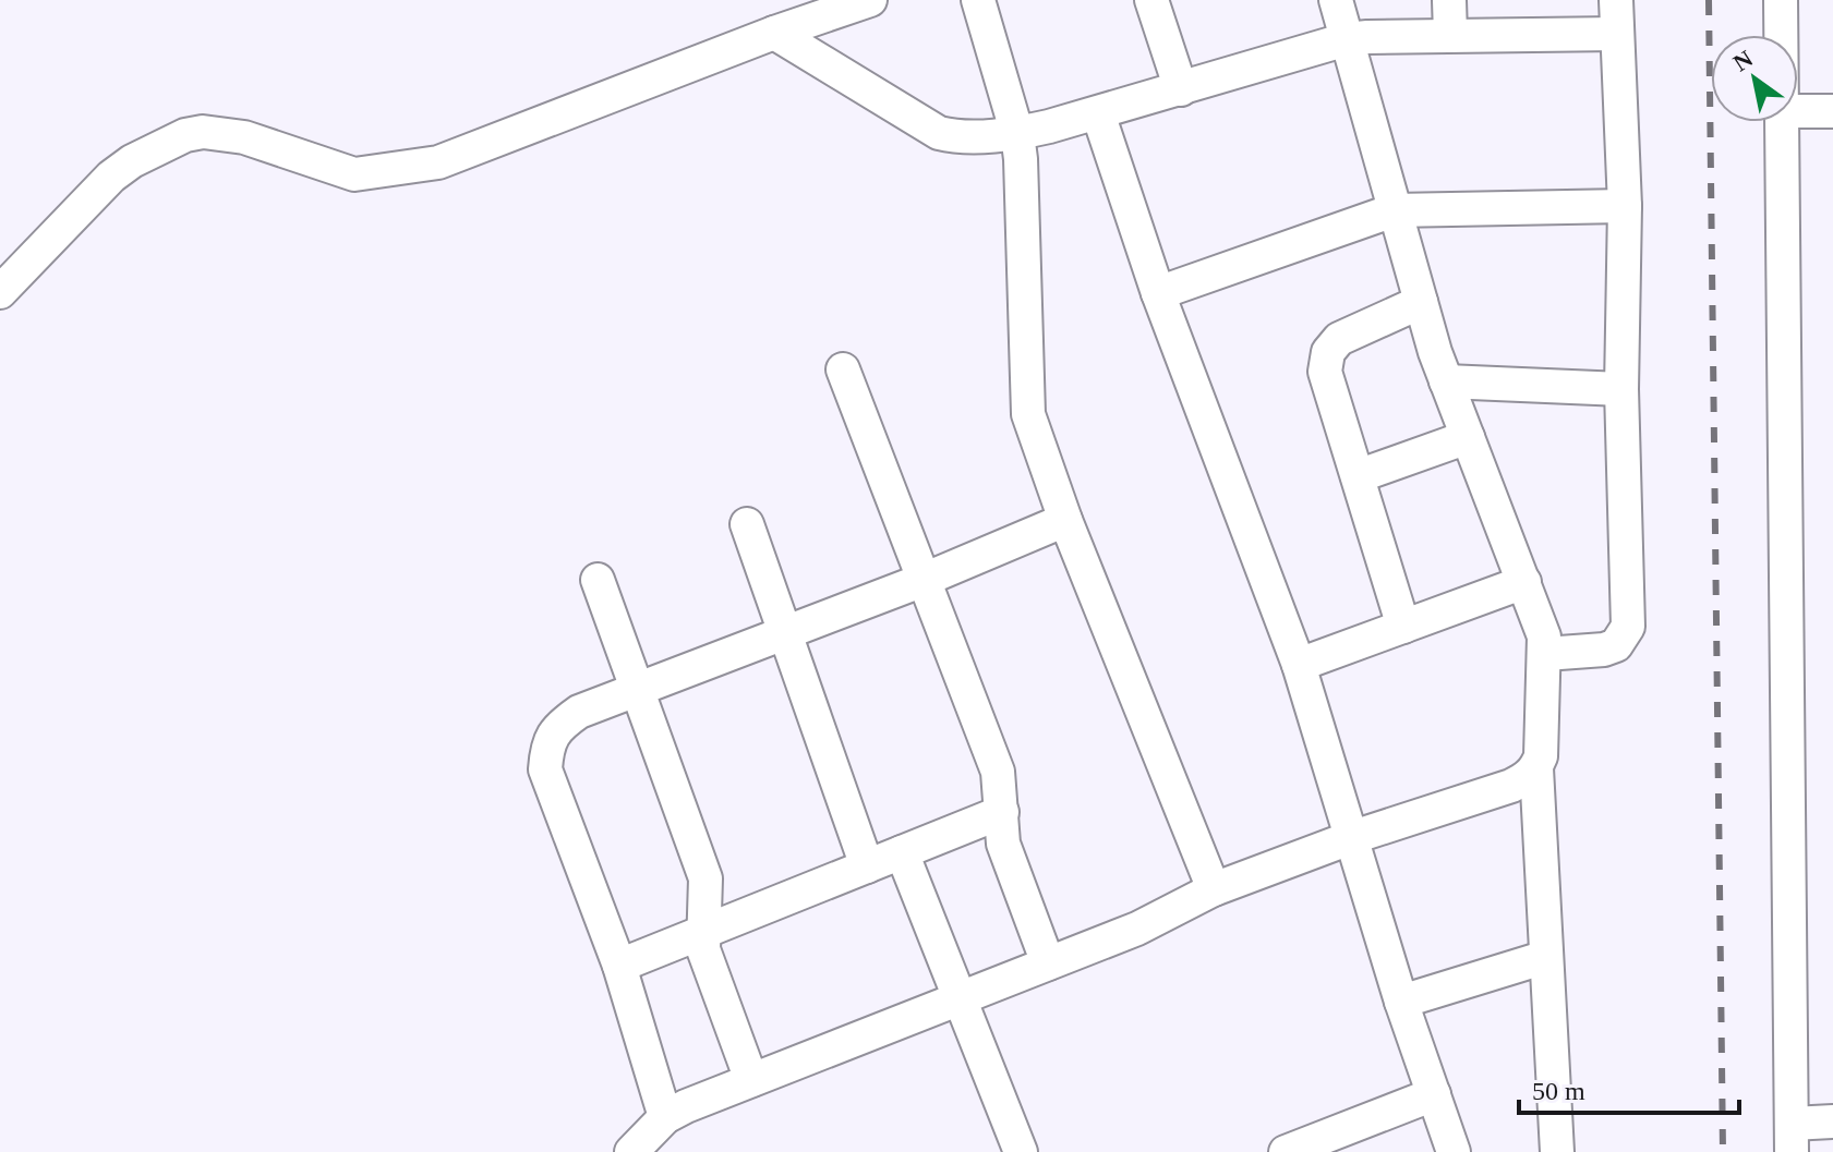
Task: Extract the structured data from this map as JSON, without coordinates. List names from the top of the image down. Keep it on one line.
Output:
{"scale_bar":"50 m","north":"top left"}
